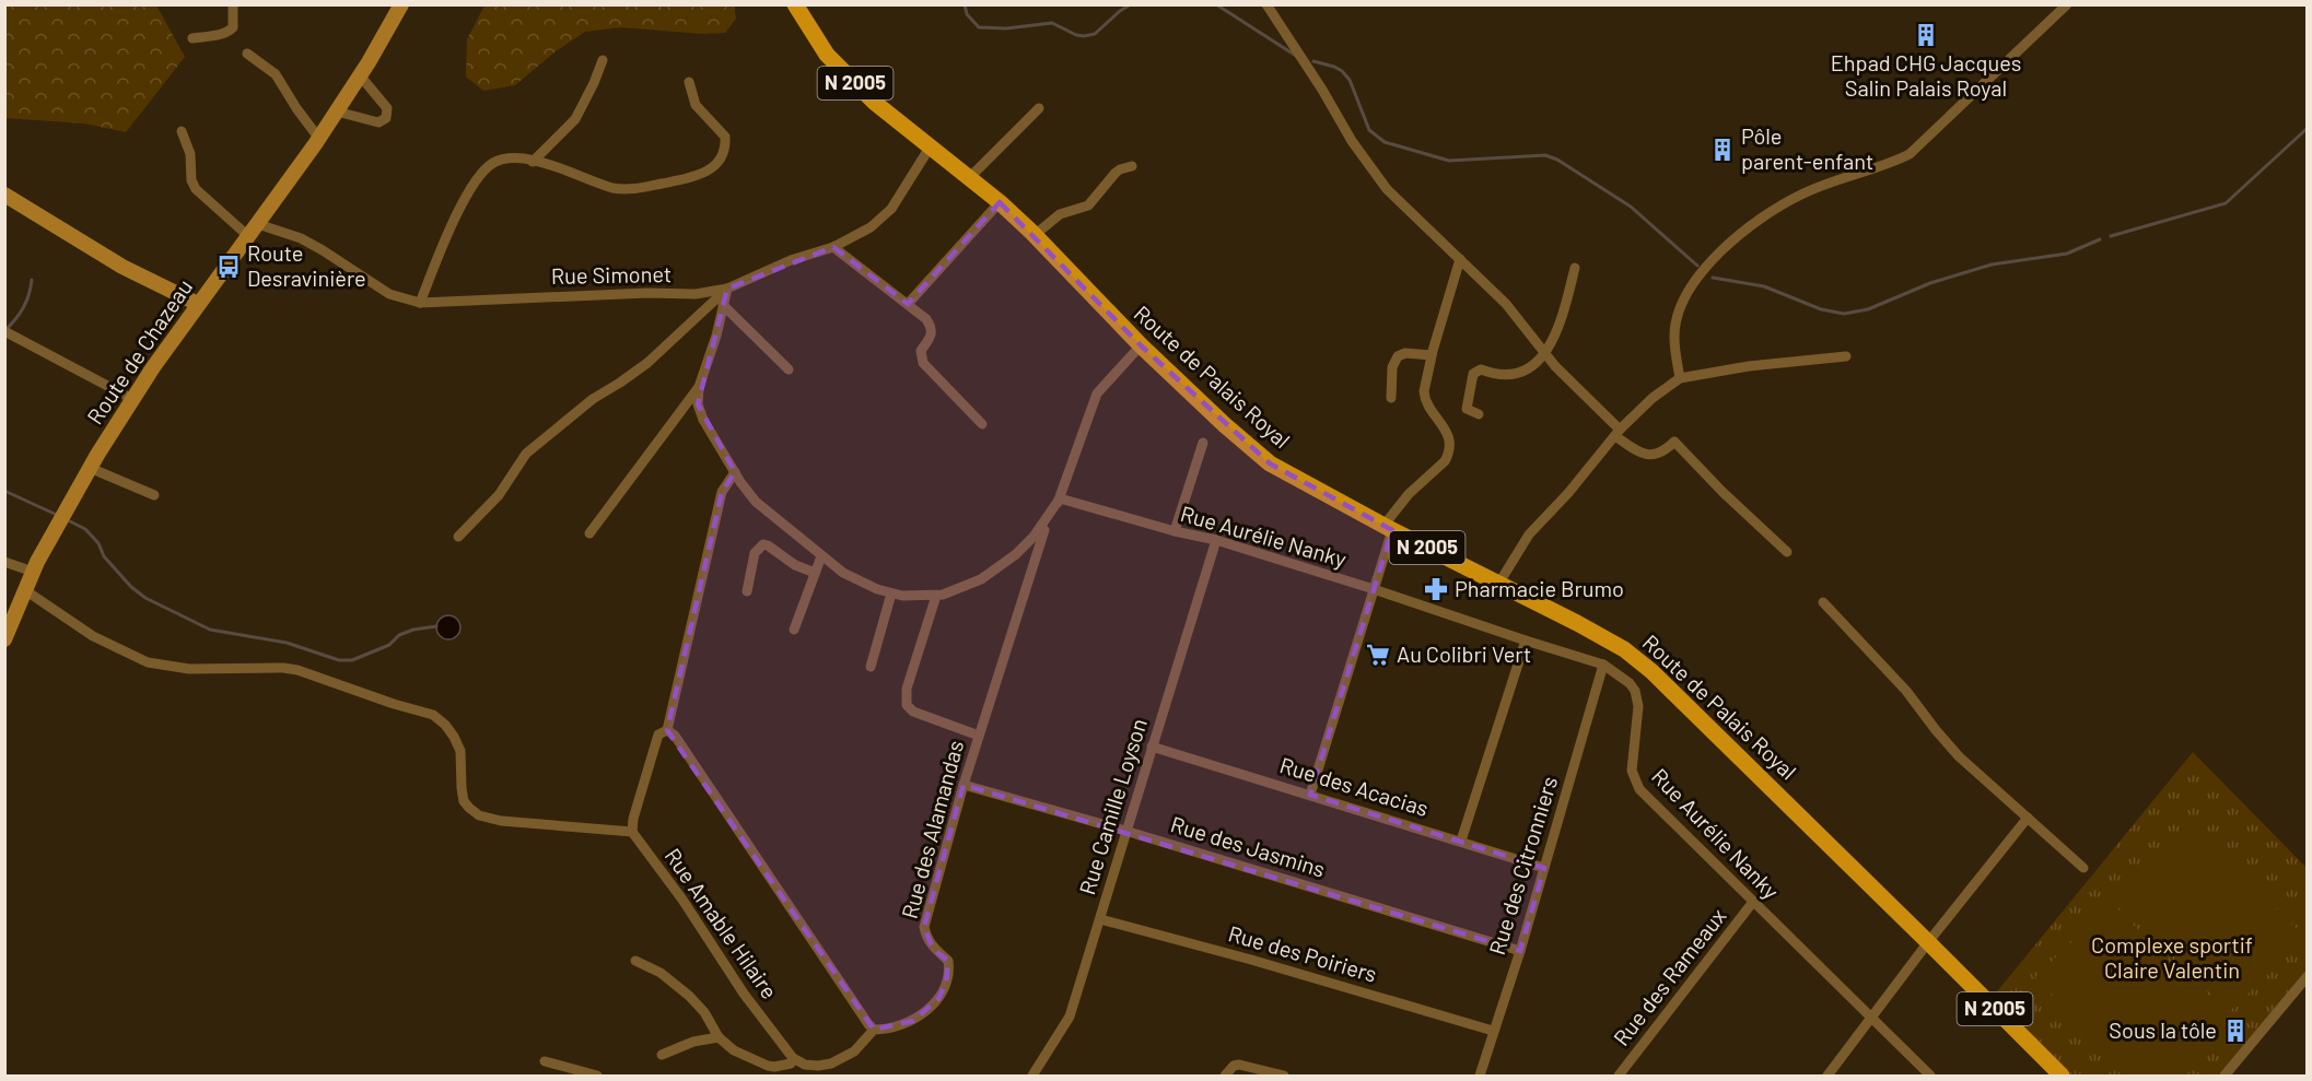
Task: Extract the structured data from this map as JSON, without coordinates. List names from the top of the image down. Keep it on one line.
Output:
{"streets":{"main road":["N 2005","Route de Chazeau","Route de Palais Royal"],"street":["Rue Simonet","Rue Aurélie Nanky","Rue des Acacias","Rue Camille Loyson","Rue des Alamandas","Rue des Jasmins","Rue des Citronniers","Rue Amable Hilaire","Rue des Poiriers","Rue des Rameaux"]},"crossings":[["Rue Simonet","Route de Chazeau"],["Rue Simonet","Route de Palais Royal"],["Route de Palais Royal","Rue des Alamandas"],["Rue Aurélie Nanky","Rue Camille Loyson"],["Rue Aurélie Nanky","Rue des Alamandas"],["Rue Aurélie Nanky","Rue des Citronniers"],["Rue Aurélie Nanky","Rue des Rameaux"],["Rue des Acacias","Rue Camille Loyson"],["Rue des Acacias","Rue des Citronniers"],["Rue Camille Loyson","Rue des Jasmins"],["Rue Camille Loyson","Rue des Poiriers"],["Rue des Alamandas","Rue des Jasmins"],["Rue des Jasmins","Rue des Citronniers"],["Rue des Citronniers","Rue des Poiriers"]],"parks":["Complexe sportif Claire Valentin"],"places":{"building":["Ehpad CHG Jacques Salin Palais Royal","Pôle parent-enfant","Sous la tôle"],"bus stop":["Route Desravinière"],"pharmacy":["Pharmacie Brumo"],"supermarket":["Au Colibri Vert"]}}
